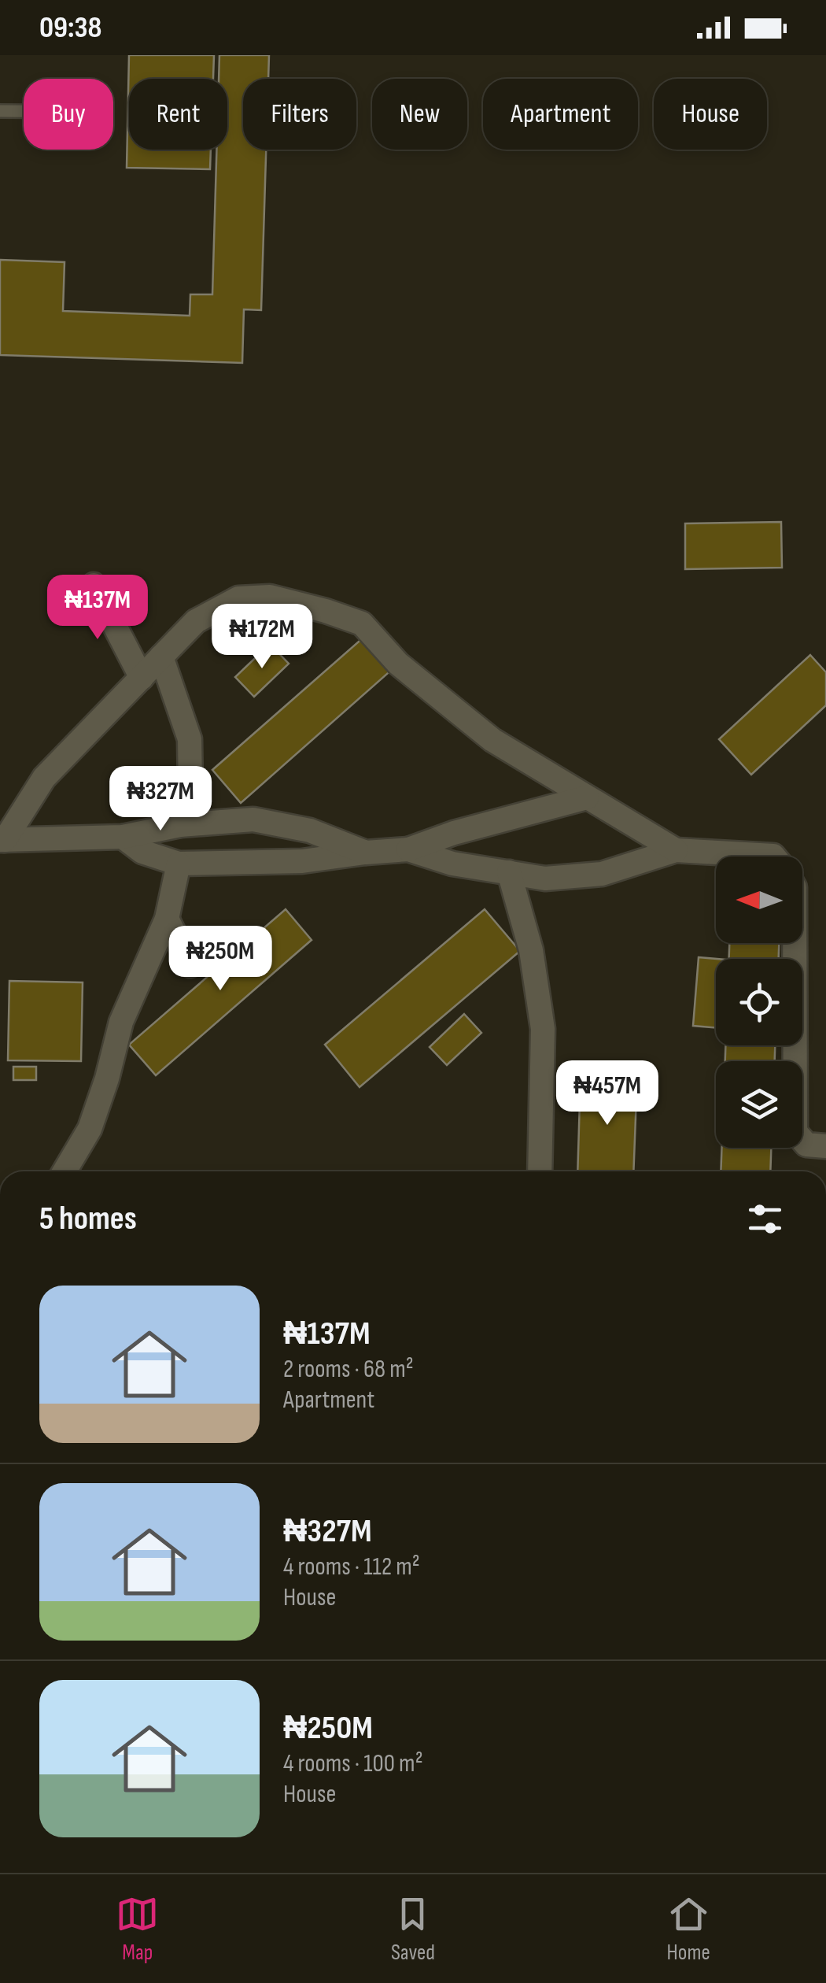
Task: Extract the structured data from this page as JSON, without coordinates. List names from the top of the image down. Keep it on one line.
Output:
{"north":"left","page":{"status":"09:38","chip":["Buy","Rent","Filters","New","Apartment","House"],"price":["₦137M","₦172M","₦327M","₦250M","₦457M"],"heading":"5 homes","list":[{"name":"₦137M","note":"2 rooms · 68 m² · Apartment"},{"name":"₦327M","note":"4 rooms · 112 m² · House"},{"name":"₦250M","note":"4 rooms · 100 m² · House"}],"tabs":["Map","Saved","Home"]}}
